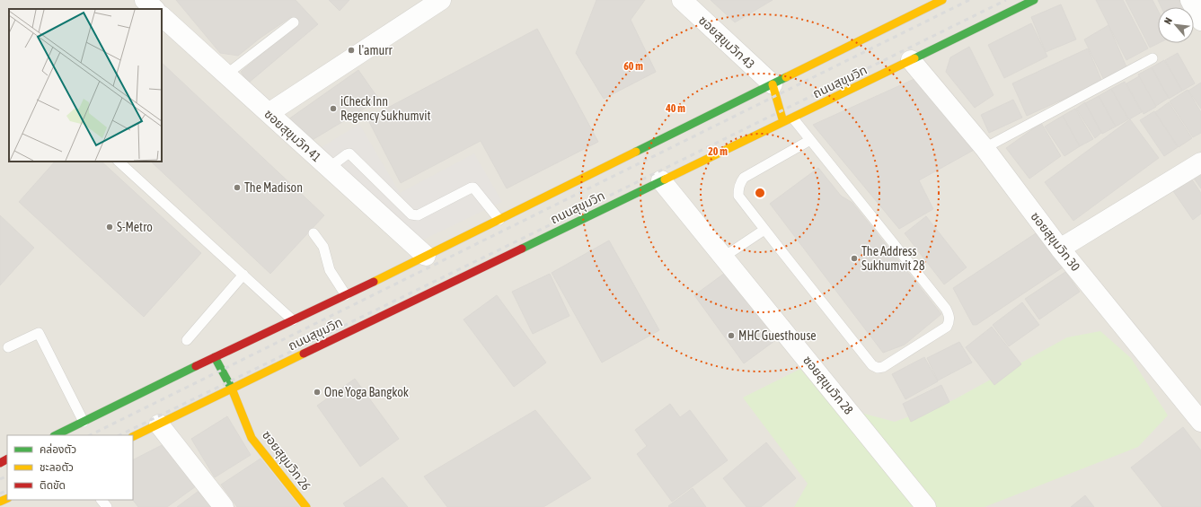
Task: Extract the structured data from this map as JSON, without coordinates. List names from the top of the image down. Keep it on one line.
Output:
{"streets":{"main road":["ถนนสุขุมวิท","ซอยสุขุมวิท 26"],"street":["ซอยสุขุมวิท 43","ซอยสุขุมวิท 41","ซอยสุขุมวิท 30","ซอยสุขุมวิท 28"]},"crossings":[["ซอยสุขุมวิท 43","ถนนสุขุมวิท"],["ถนนสุขุมวิท","ซอยสุขุมวิท 41"],["ถนนสุขุมวิท","ซอยสุขุมวิท 30"],["ถนนสุขุมวิท","ซอยสุขุมวิท 28"],["ถนนสุขุมวิท","ซอยสุขุมวิท 26"]],"places":["l'amurr","iCheck Inn Regency Sukhumvit","The Madison","S-Metro","The Address Sukhumvit 28","MHC Guesthouse","One Yoga Bangkok"],"legend":["คล่องตัว","ชะลอตัว","ติดขัด"],"north":"top left","rings":["60 m","40 m","20 m"]}
